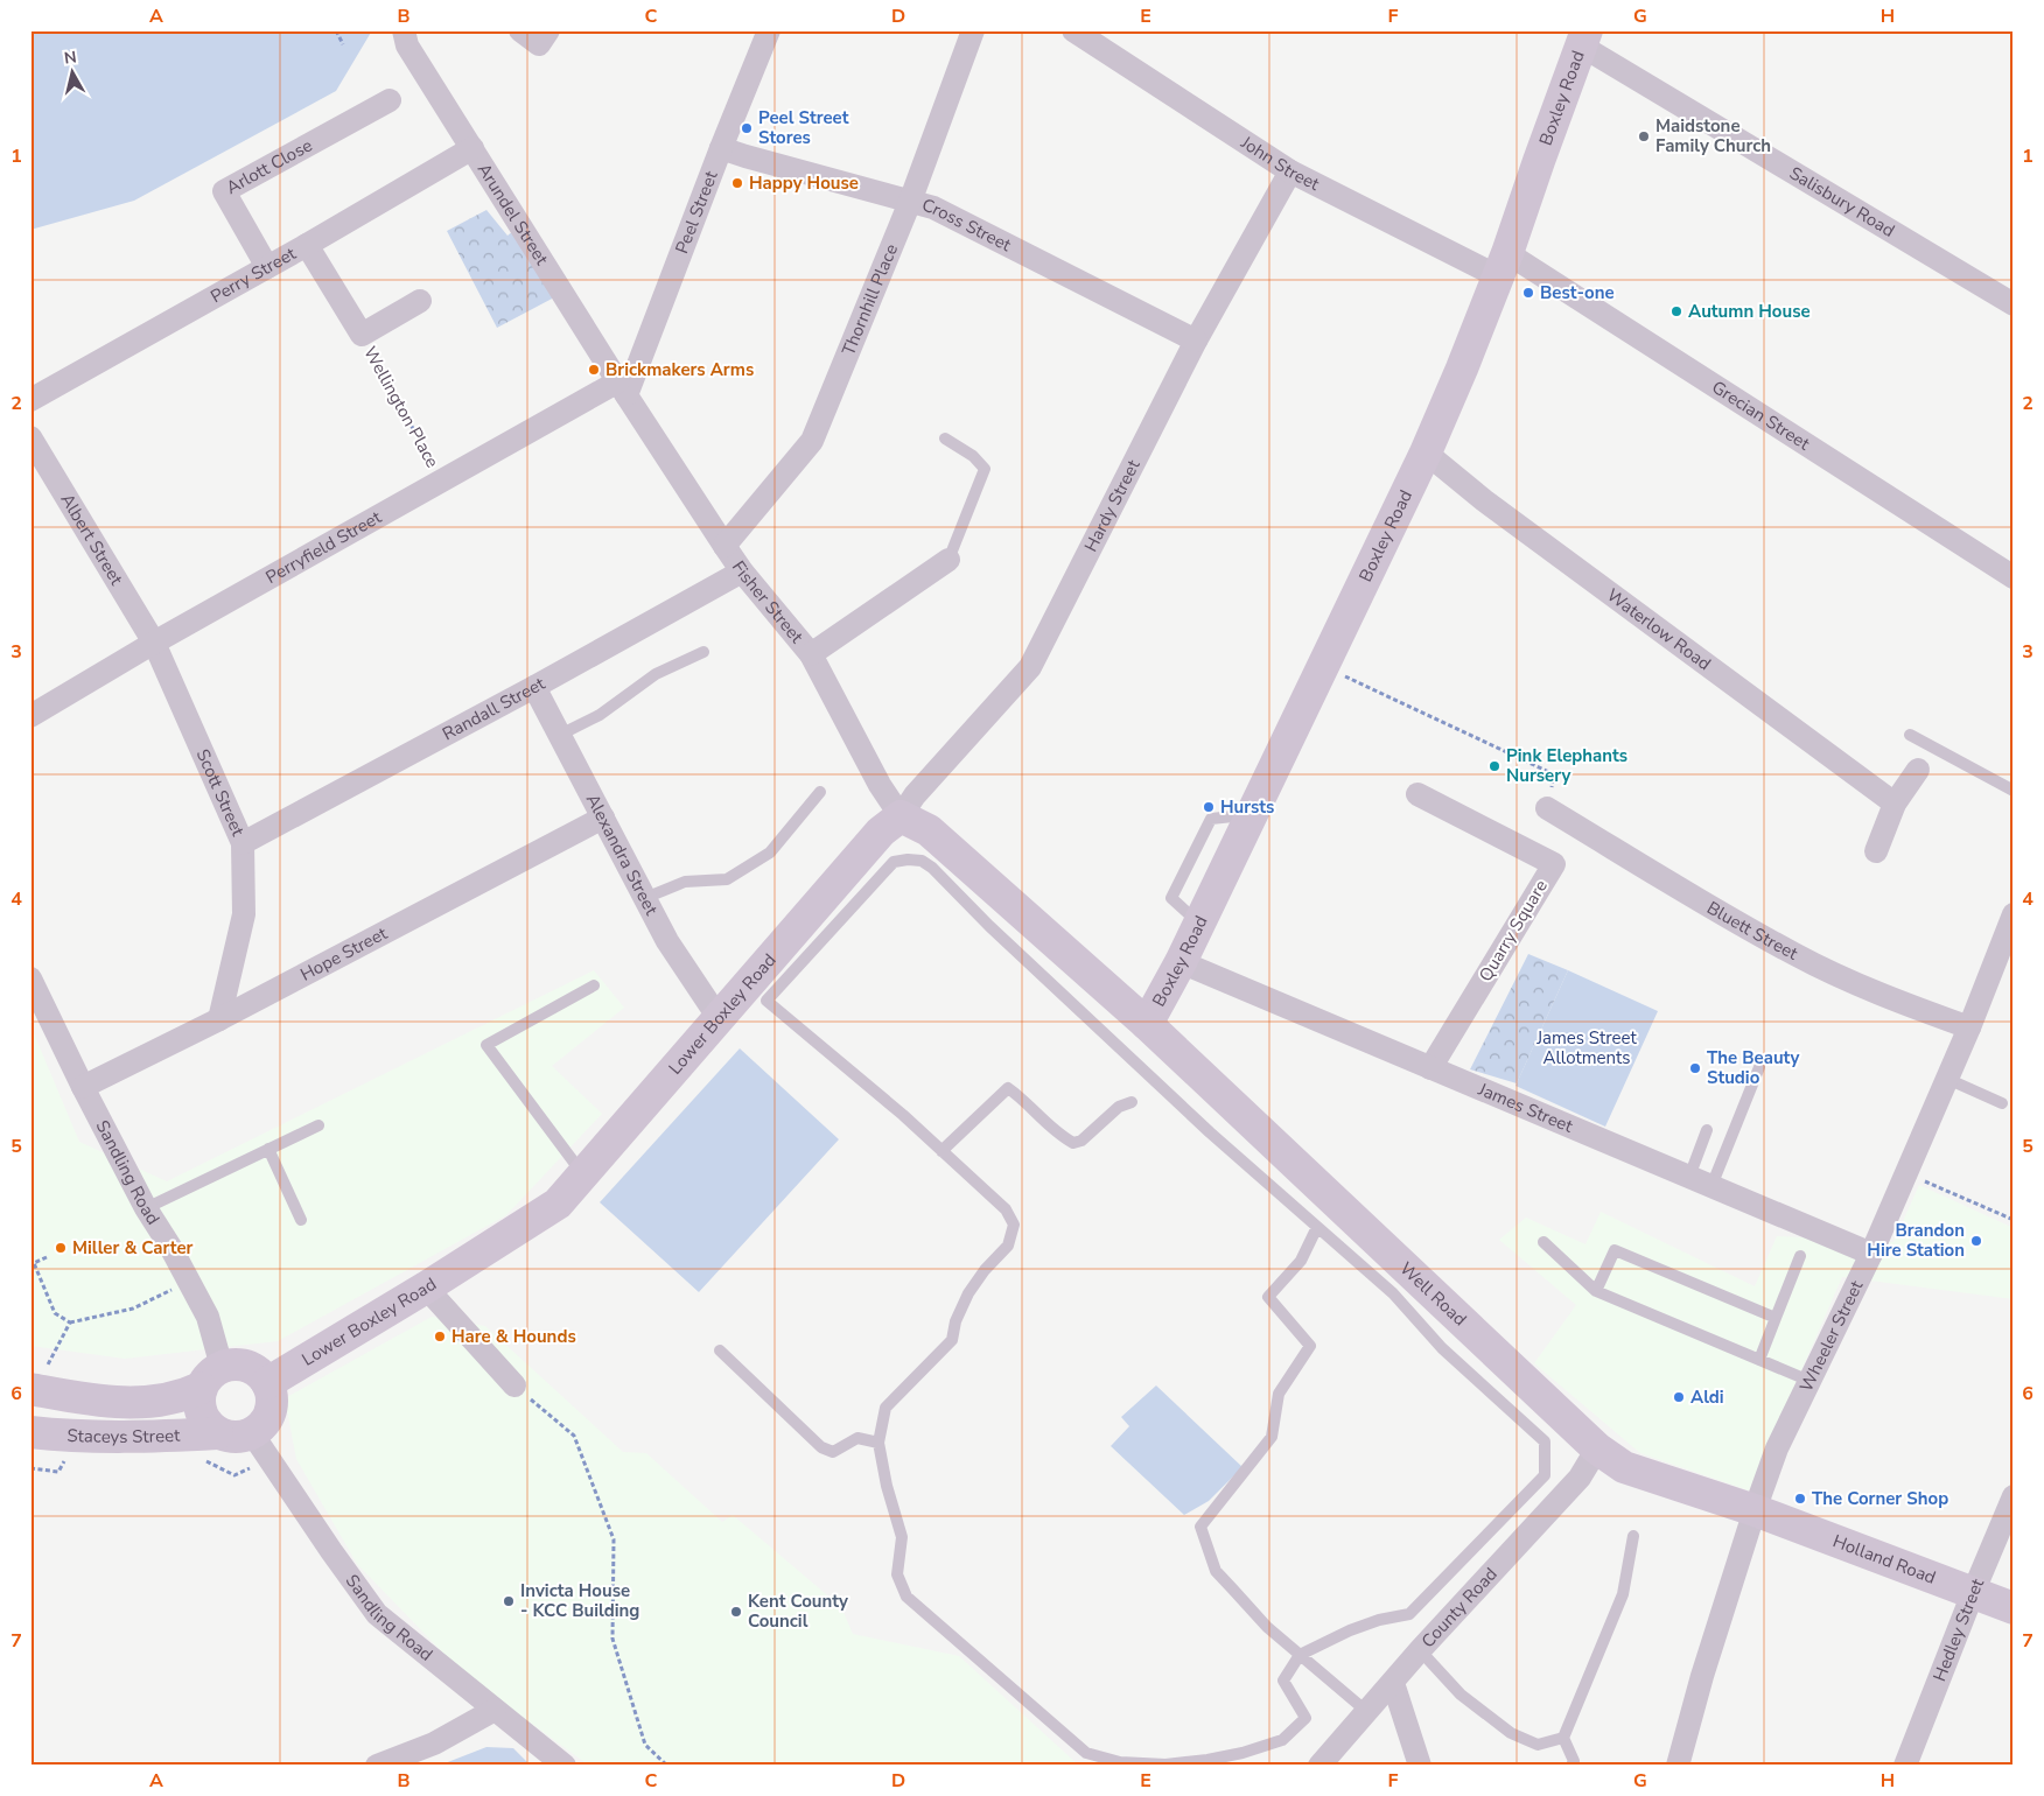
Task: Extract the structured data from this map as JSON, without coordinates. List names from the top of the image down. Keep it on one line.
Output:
{"streets":{"main road":["Boxley Road","Lower Boxley Road","Well Road","Staceys Street","Holland Road"],"street":["John Street","Arlott Close","Salisbury Road","Peel Street","Arundel Street","Cross Street","Perry Street","Thornhill Place","Wellington Place","Grecian Street","Hardy Street","Albert Street","Perryfield Street","Fisher Street","Waterlow Road","Randall Street","Scott Street","Alexandra Street","Bluett Street","Quarry Square","Hope Street","James Street","Sandling Road","Wheeler Street","County Road","Hedley Street"]},"crossings":[["Boxley Road","John Street"],["Boxley Road","Salisbury Road"],["Boxley Road","Grecian Street"],["Boxley Road","Waterlow Road"],["Boxley Road","James Street"],["Boxley Road","Well Road"],["John Street","Grecian Street"],["John Street","Hardy Street"],["Arlott Close","Perry Street"],["Peel Street","Arundel Street"],["Peel Street","Cross Street"],["Peel Street","Perryfield Street"],["Peel Street","Fisher Street"],["Arundel Street","Perry Street"],["Arundel Street","Perryfield Street"],["Arundel Street","Fisher Street"],["Cross Street","Thornhill Place"],["Cross Street","Hardy Street"],["Perry Street","Wellington Place"],["Thornhill Place","Fisher Street"],["Wellington Place","Perryfield Street"],["Hardy Street","Fisher Street"],["Hardy Street","Lower Boxley Road"],["Albert Street","Perryfield Street"],["Albert Street","Scott Street"],["Perryfield Street","Fisher Street"],["Perryfield Street","Scott Street"],["Fisher Street","Randall Street"],["Fisher Street","Lower Boxley Road"],["Randall Street","Scott Street"],["Randall Street","Alexandra Street"],["Scott Street","Hope Street"],["Alexandra Street","Hope Street"],["Alexandra Street","Lower Boxley Road"],["Bluett Street","Wheeler Street"],["Quarry Square","James Street"],["Hope Street","Sandling Road"],["Lower Boxley Road","Sandling Road"],["Lower Boxley Road","Staceys Street"],["James Street","Wheeler Street"],["Sandling Road","Staceys Street"],["Well Road","Wheeler Street"],["Well Road","Holland Road"],["Well Road","County Road"],["Wheeler Street","Holland Road"],["Holland Road","Hedley Street"]],"parks":["James Street Allotments"],"places":["Peel Street Stores","Maidstone Family Church","Happy House","Best-one","Autumn House","Brickmakers Arms","Pink Elephants Nursery","Hursts","The Beauty Studio","Brandon Hire Station","Miller & Carter","Hare & Hounds","Aldi","The Corner Shop","Invicta House - KCC Building","Kent County Council"],"north":"top","grid":{"columns":["A","B","C","D","E","F","G","H"],"rows":["1","2","3","4","5","6","7"]}}
